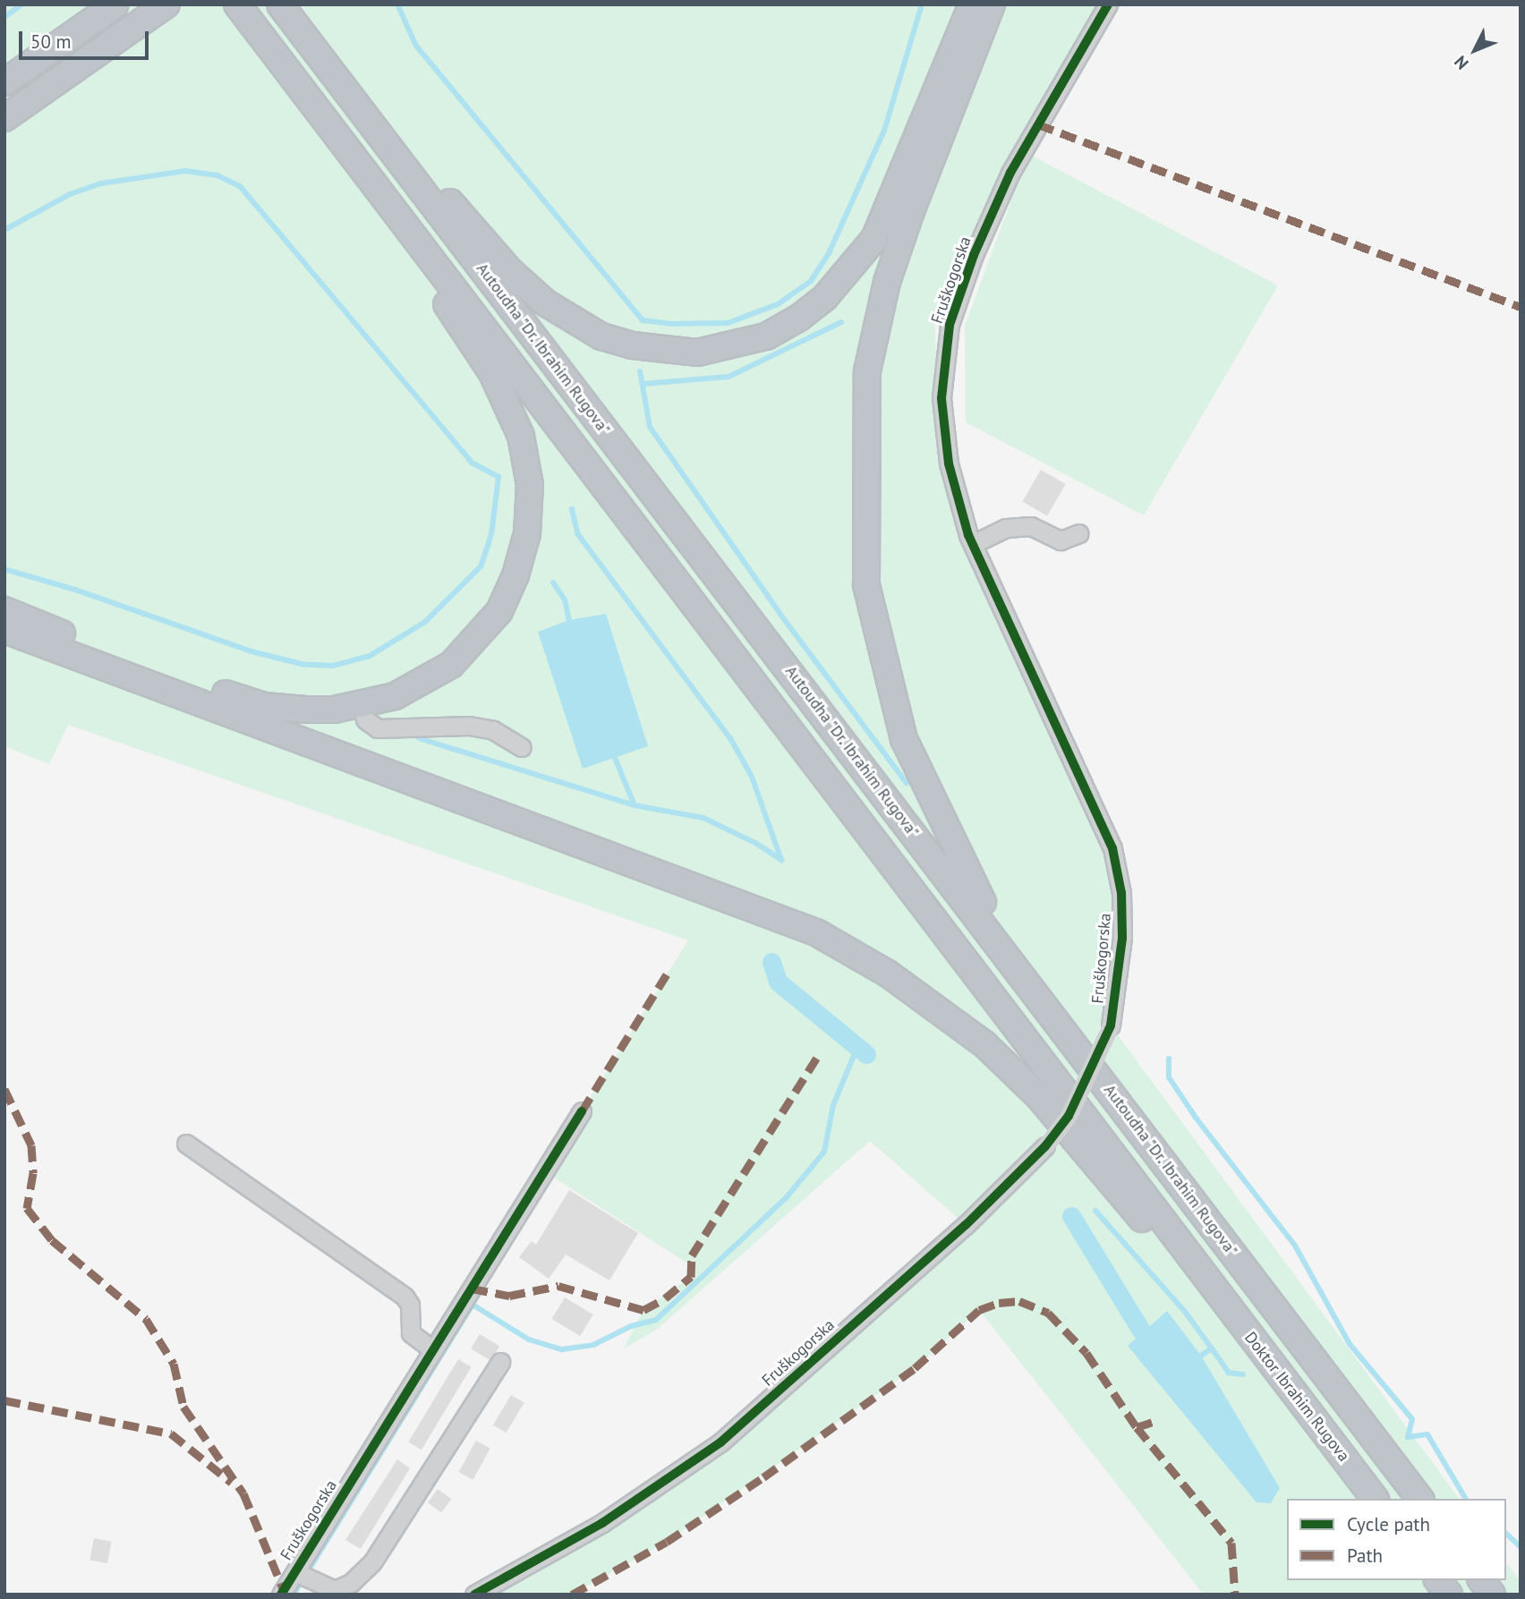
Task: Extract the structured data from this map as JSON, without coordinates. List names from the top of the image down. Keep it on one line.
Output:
{"streets":{"highway":["Autoudha \"Dr. Ibrahim Rugova\"","Doktor Ibrahim Rugova"],"street":["Fruškogorska"]},"legend":["Cycle path","Path"],"scale_bar":"50 m","north":"bottom left"}
